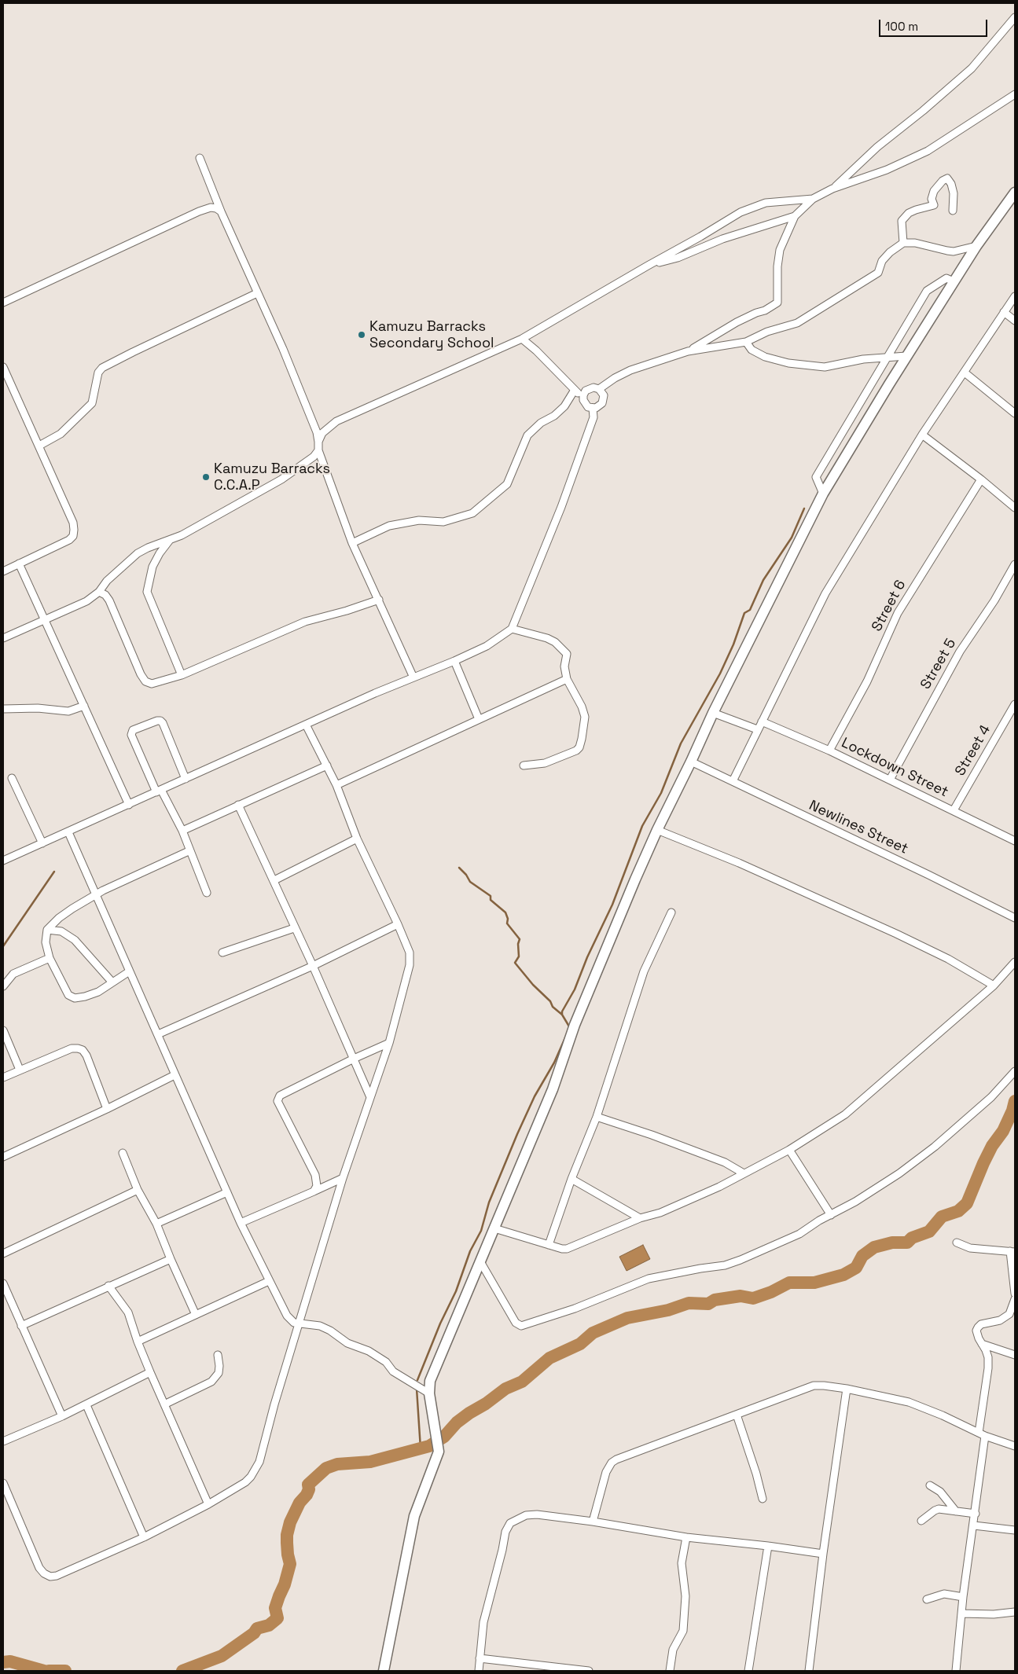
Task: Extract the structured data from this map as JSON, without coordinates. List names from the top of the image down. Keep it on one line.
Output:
{"streets":{"street":["Street 6","Street 5","Street 4","Lockdown Street","Newlines Street"]},"crossings":[["Street 6","Lockdown Street"],["Street 5","Lockdown Street"],["Street 4","Lockdown Street"]],"places":["Kamuzu Barracks Secondary School","Kamuzu Barracks C.C.A.P"],"scale_bar":"100 m"}
